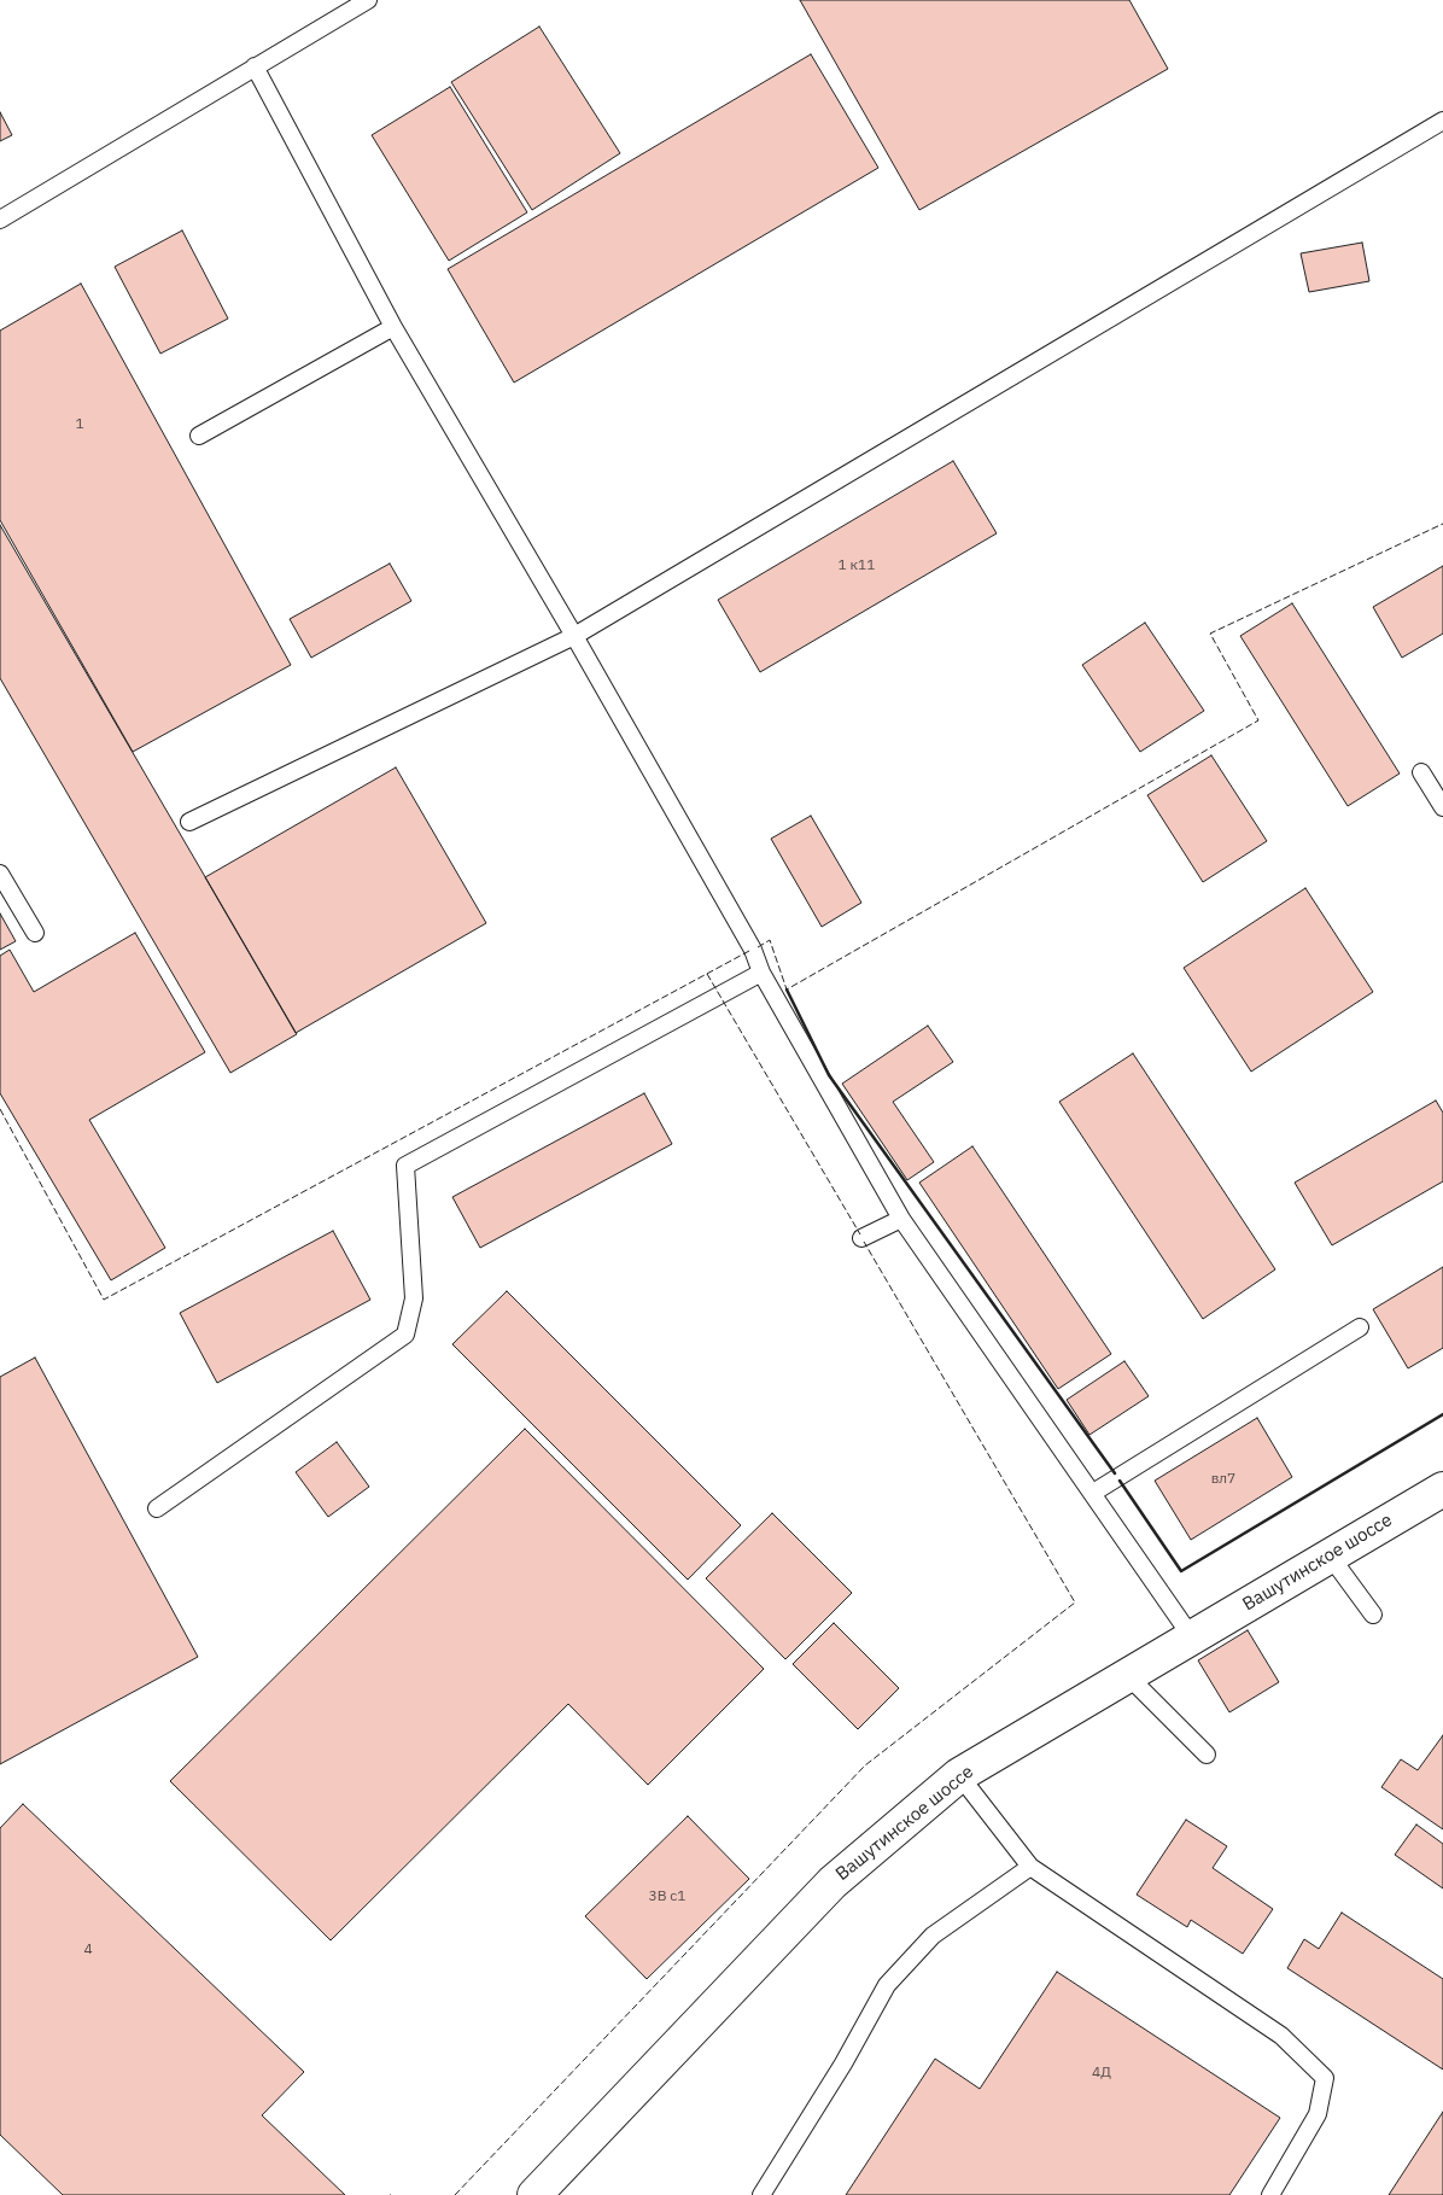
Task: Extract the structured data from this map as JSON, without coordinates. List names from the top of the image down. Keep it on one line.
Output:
{"streets":{"street":["Вашутинское шоссе"]},"house_numbers":["1","1 к11","вл7","3В с1","4","4Д"]}
